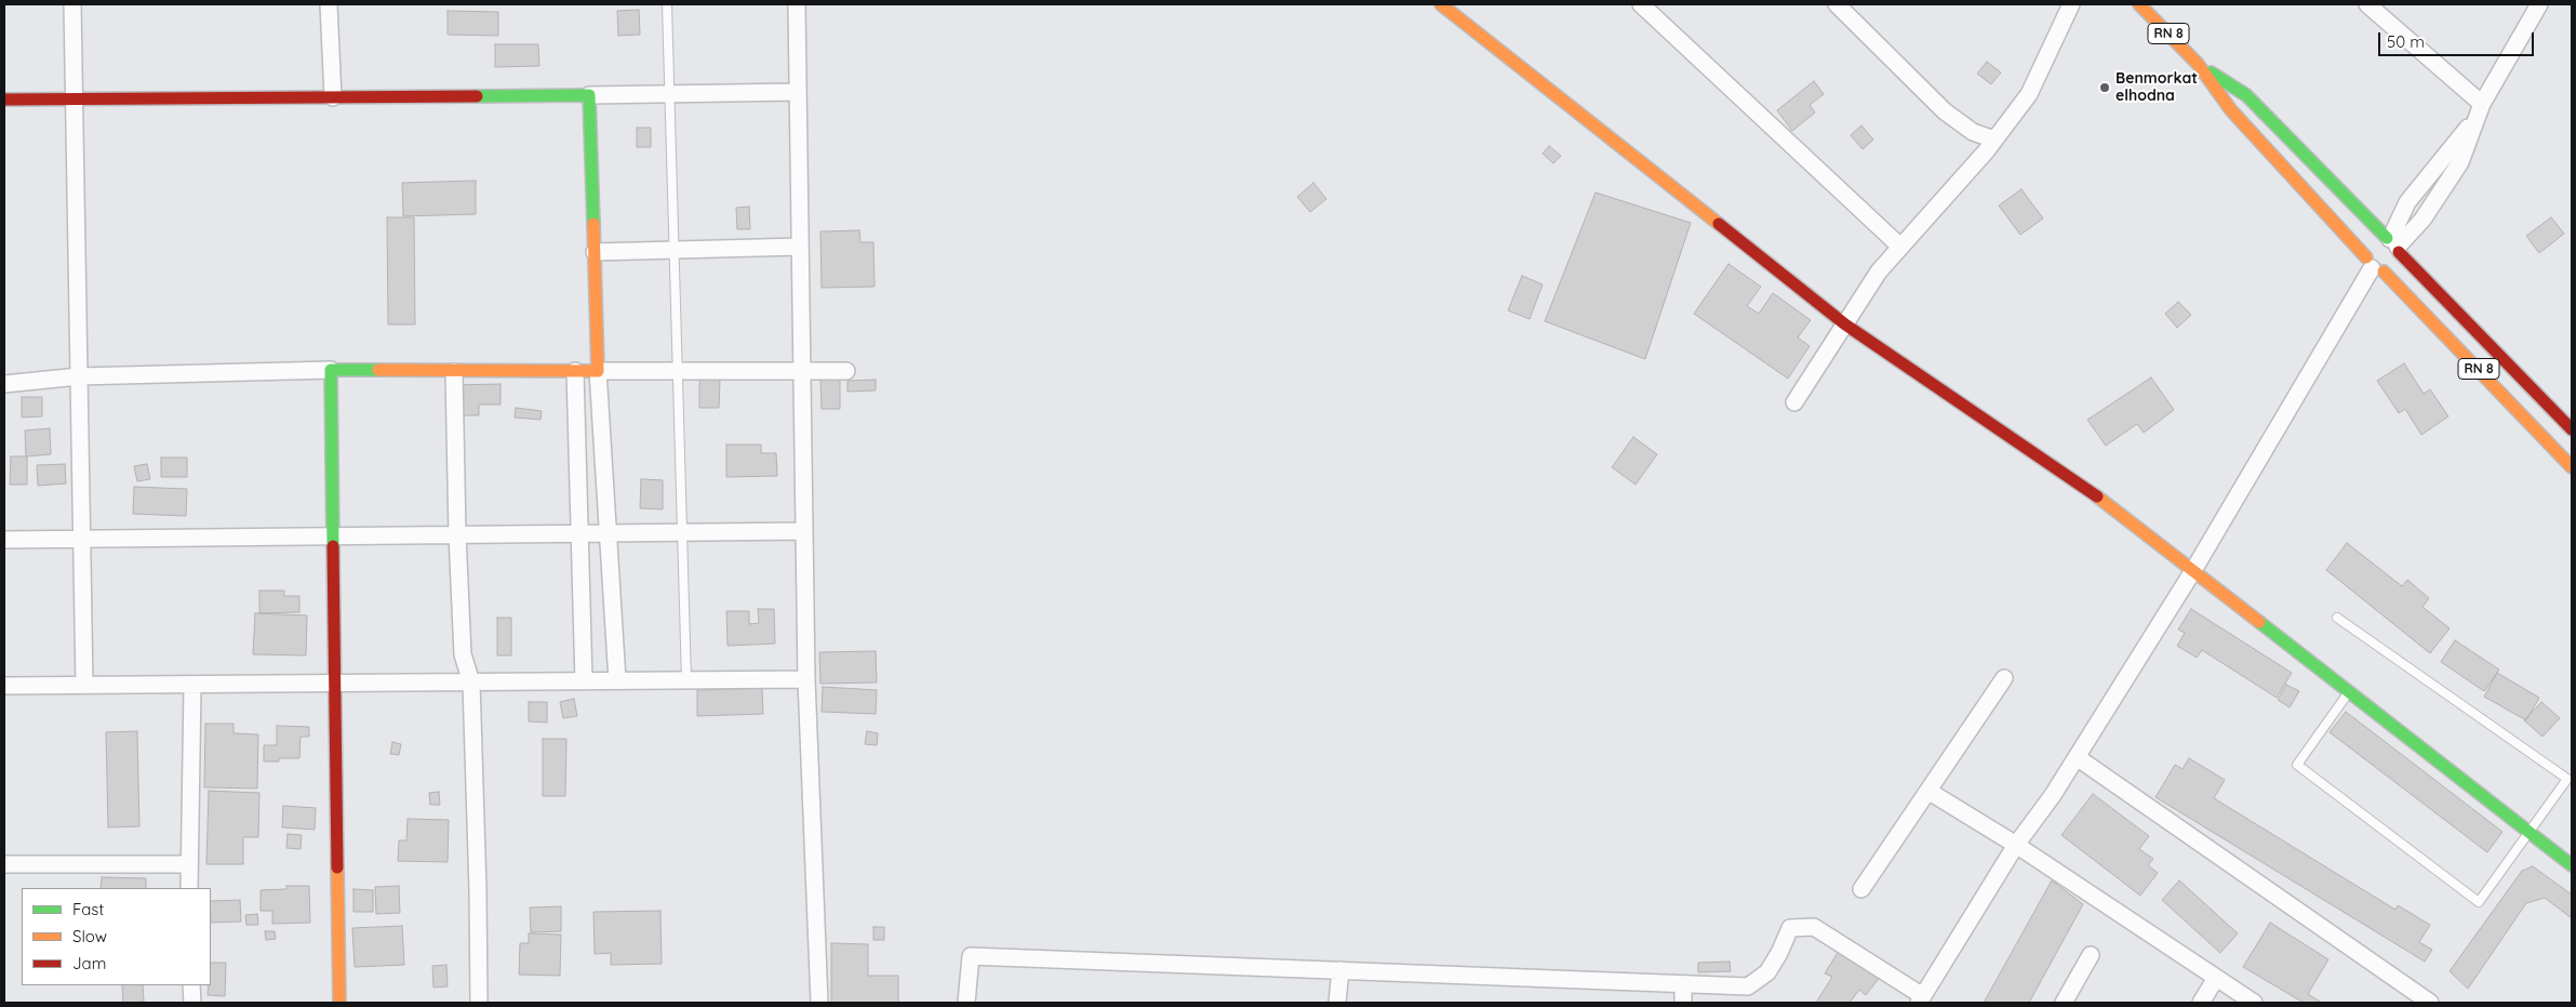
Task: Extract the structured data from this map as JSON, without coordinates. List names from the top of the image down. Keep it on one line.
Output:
{"streets":{"street":["RN 8"]},"places":["Benmorkat elhodna"],"legend":["Fast","Slow","Jam"],"scale_bar":"50 m"}
